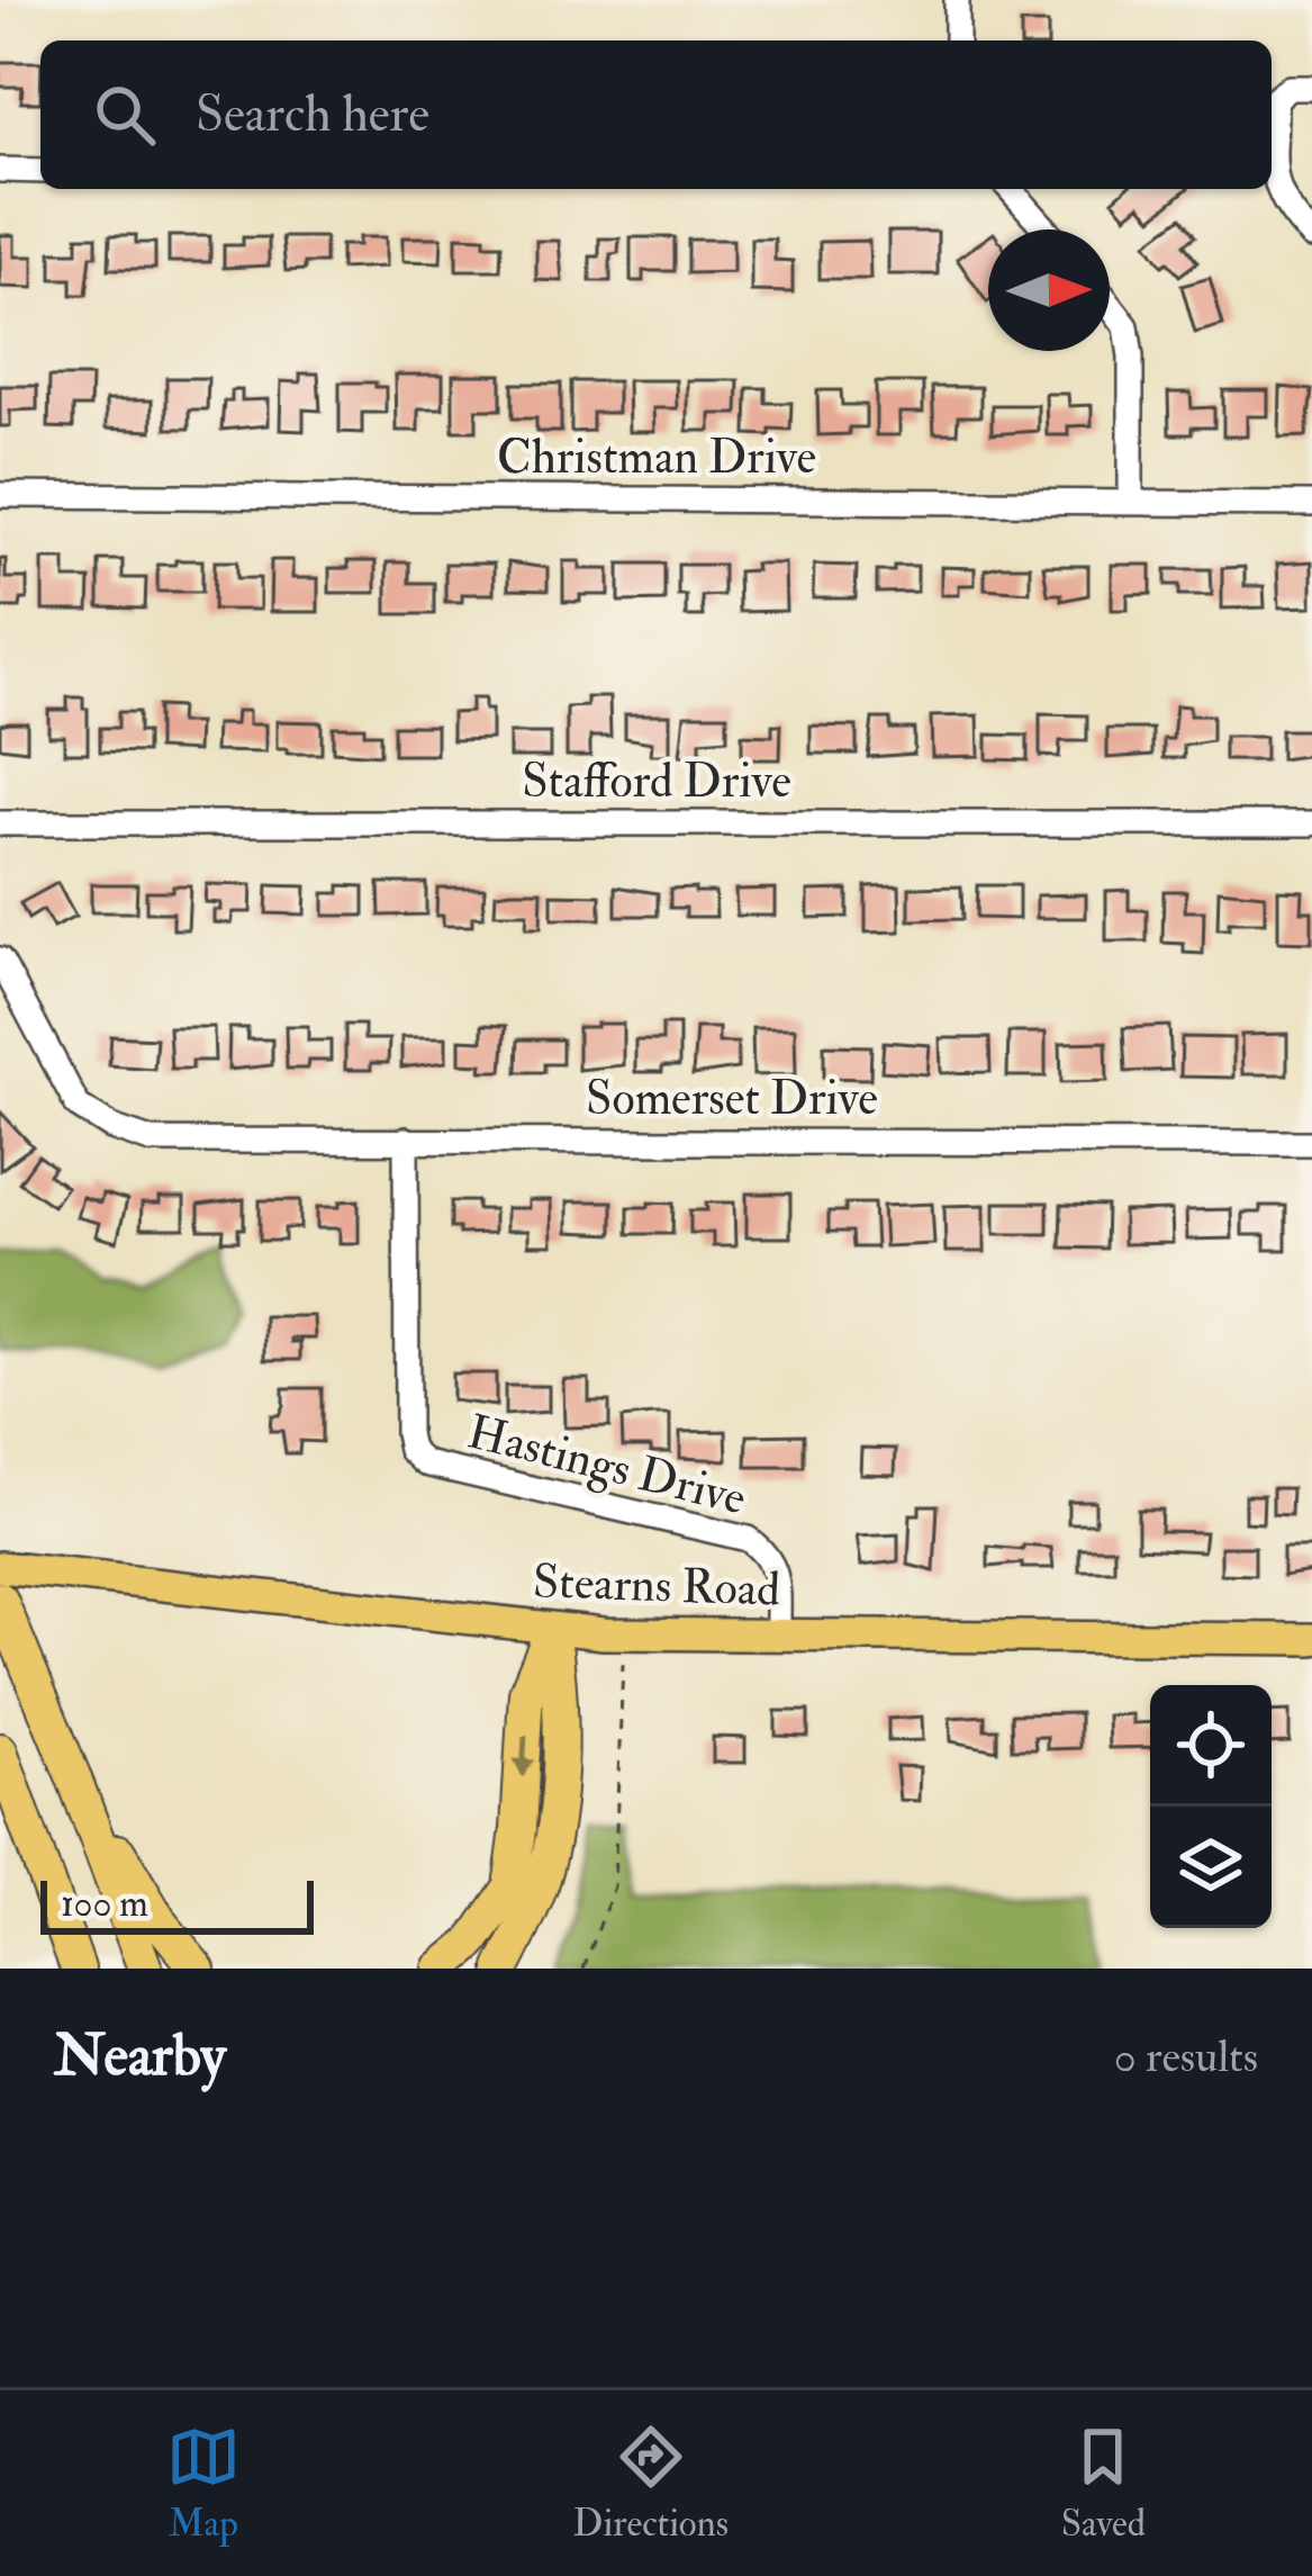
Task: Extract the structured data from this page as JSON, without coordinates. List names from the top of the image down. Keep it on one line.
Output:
{"streets":{"main road":["Stearns Road"],"street":["Christman Drive","Stafford Drive","Somerset Drive","Hastings Drive"]},"crossings":[["Somerset Drive","Hastings Drive"],["Hastings Drive","Stearns Road"]],"scale_bar":"100 m","north":"right","page":{"search":"Search here","scale":"100 m","heading":["Nearby","0 results"],"nav":["Map","Directions","Saved"]}}
